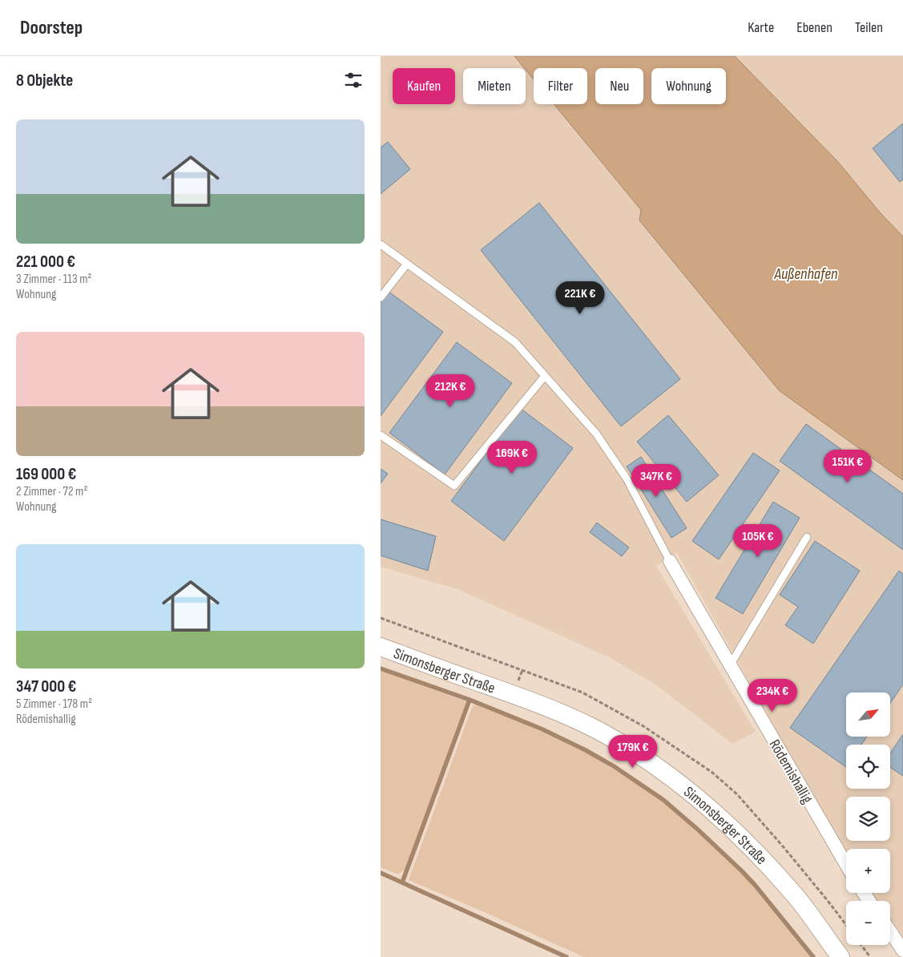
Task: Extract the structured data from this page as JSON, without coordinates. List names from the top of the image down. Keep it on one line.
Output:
{"streets":{"main road":["Simonsberger Straße"],"street":["Rödemishallig"]},"water":["Außenhafen"],"north":"top right","page":{"header":"Doorstep","nav":["Karte","Ebenen","Teilen"],"heading":"8 Objekte","chip":["Kaufen","Mieten","Filter","Neu","Wohnung"],"list":[{"name":"221 000 €","note":"3 Zimmer · 113 m² · Wohnung"},{"name":"169 000 €","note":"2 Zimmer · 72 m² · Wohnung"},{"name":"347 000 €","note":"5 Zimmer · 178 m² · Rödemishallig"}],"price":["221K €","212K €","169K €","151K €","347K €","105K €","234K €","179K €"],"map_buttons":["+","−"]}}
